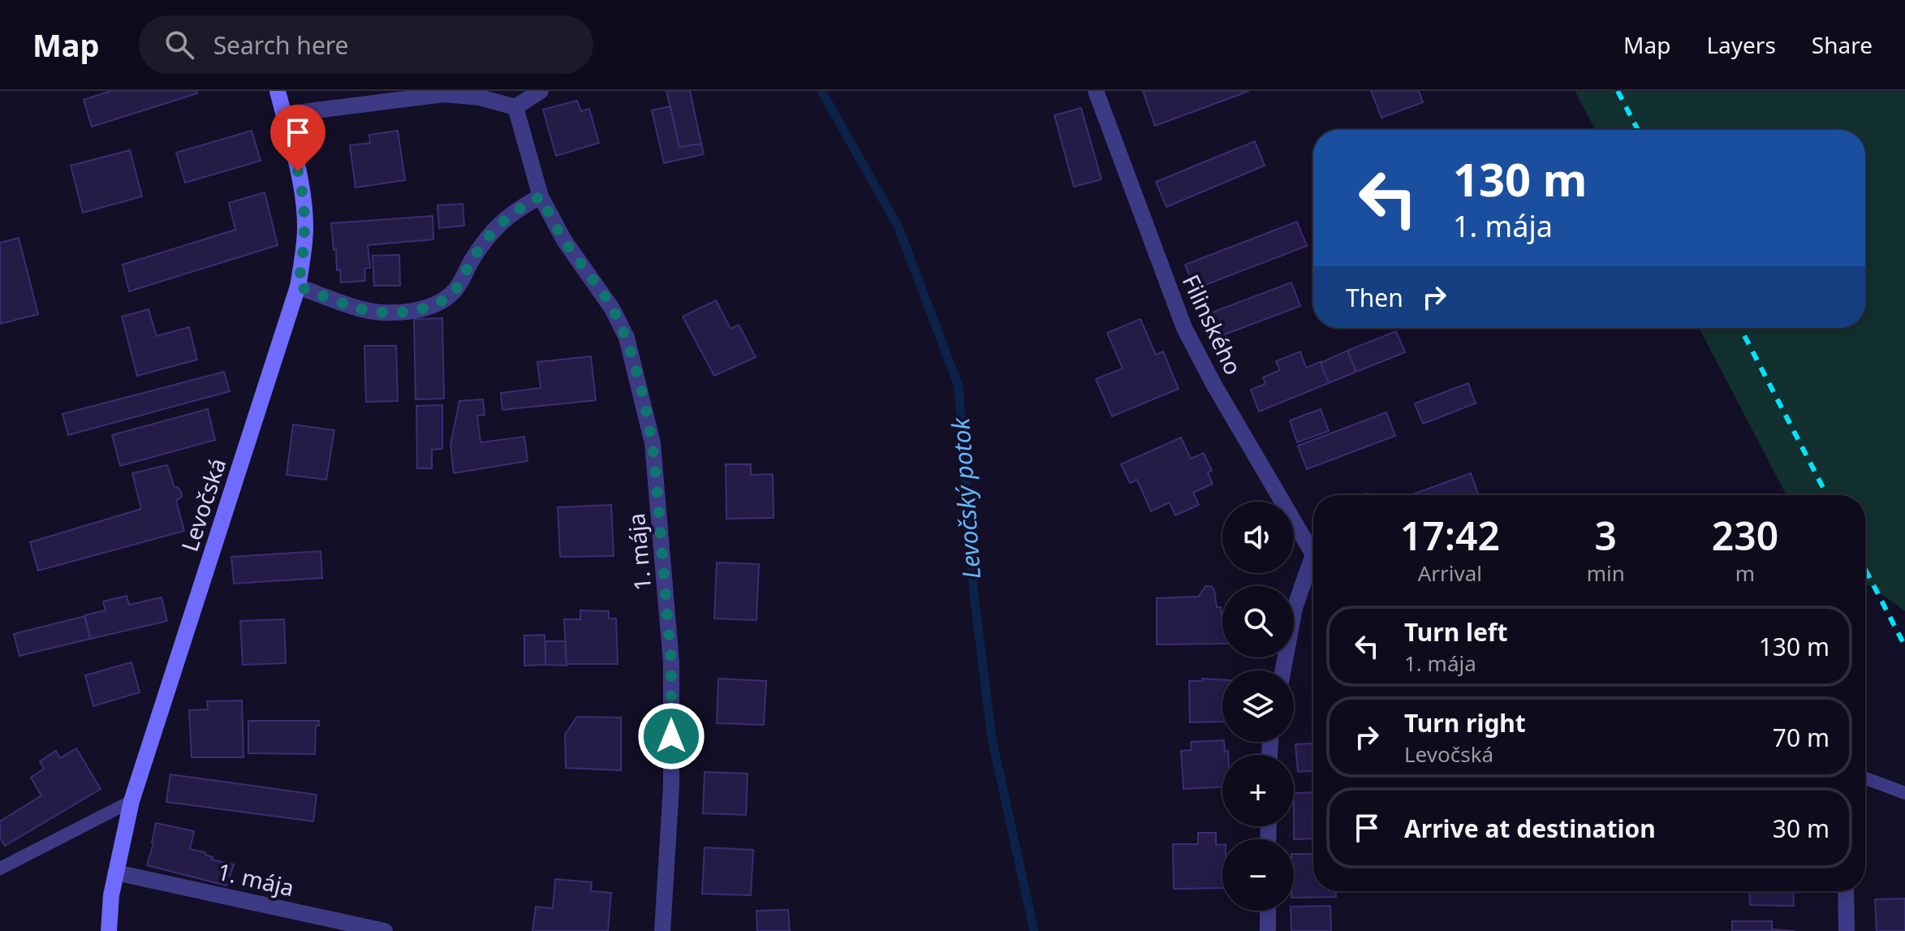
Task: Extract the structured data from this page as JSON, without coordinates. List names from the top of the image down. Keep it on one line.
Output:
{"streets":{"main road":["Levočská"],"street":["Filinského","1. mája"]},"crossings":[["Levočská","1. mája"]],"water":["Levočský potok"],"page":{"header":"Map","search":"Search here","nav":["Map","Layers","Share"],"turn":["130 m","1. mája"],"then":"Then","eta":["17:42","Arrival","3","min","230","m"],"map_buttons":["+","−"],"list":[{"name":"Turn left","note":"1. mája","value":"130 m"},{"name":"Turn right","note":"Levočská","value":"70 m"},{"name":"Arrive at destination","value":"30 m"}]}}
